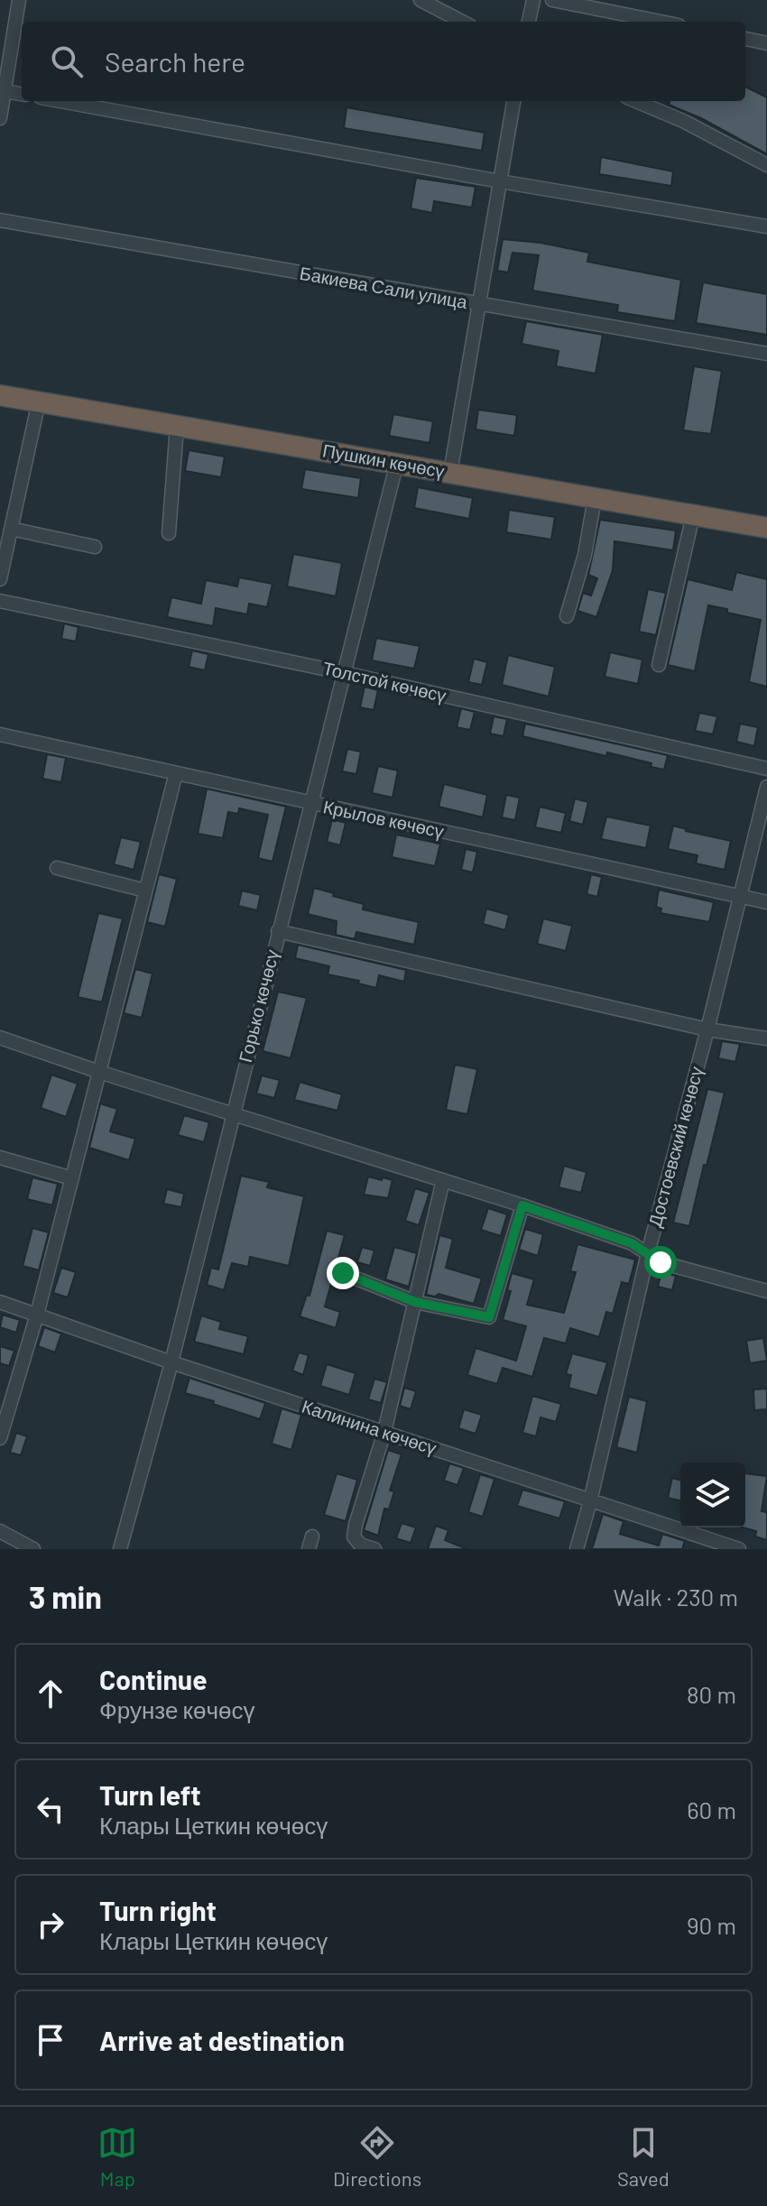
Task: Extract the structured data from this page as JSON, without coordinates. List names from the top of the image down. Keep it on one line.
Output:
{"streets":{"highway":["Пушкин көчөсү"],"street":["Бакиева Сали улица","Толстой көчөсү","Крылов көчөсү","Горько көчөсү","Достоевский көчөсү","Калинина көчөсү"]},"crossings":[["Пушкин көчөсү","Горько көчөсү"],["Толстой көчөсү","Горько көчөсү"],["Крылов көчөсү","Горько көчөсү"],["Крылов көчөсү","Достоевский көчөсү"],["Горько көчөсү","Калинина көчөсү"],["Достоевский көчөсү","Калинина көчөсү"]],"page":{"search":"Search here","heading":["3 min","Walk · 230 m"],"list":[["Continue","Фрунзе көчөсү","80 m"],["Turn left","Клары Цеткин көчөсү","60 m"],["Turn right","Клары Цеткин көчөсү","90 m"],"Arrive at destination"],"nav":["Map","Directions","Saved"]}}
